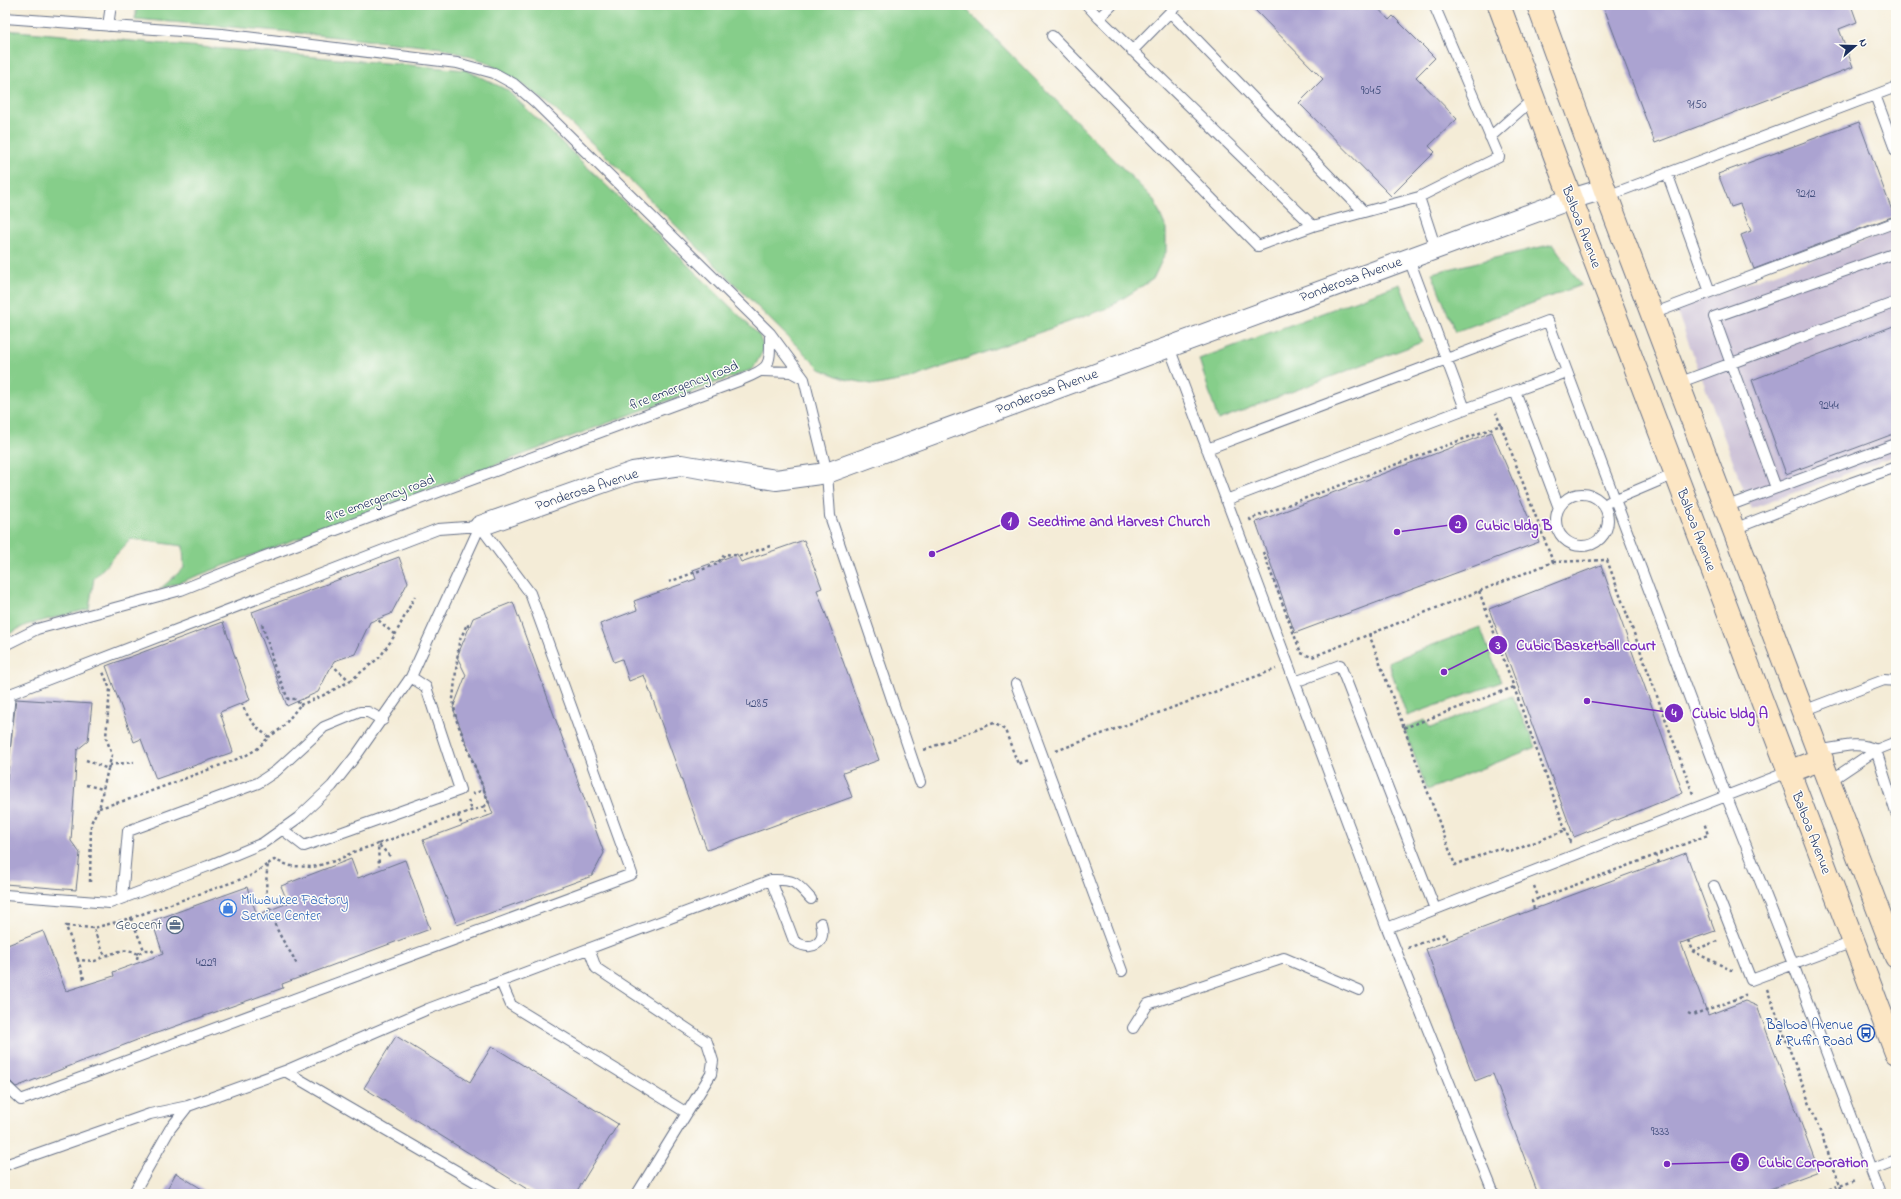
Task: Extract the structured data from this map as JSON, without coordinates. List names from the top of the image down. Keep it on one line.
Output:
{"streets":{"main road":["Balboa Avenue"],"street":["Ponderosa Avenue"],"lane":["fire emergency road"]},"crossings":[["Balboa Avenue","Ponderosa Avenue"]],"places":{"other":["Cubic bldg B","Seedtime and Harvest Church","Cubic Basketball court","Cubic bldg A","Cubic Corporation"],"shop":["Milwaukee Factory Service Center"],"office":["Geocent"],"bus stop":["Balboa Avenue & Ruffin Road"]},"house_numbers":["9045","9150","9212","9244","4285","4229","9333"],"north":"right"}
